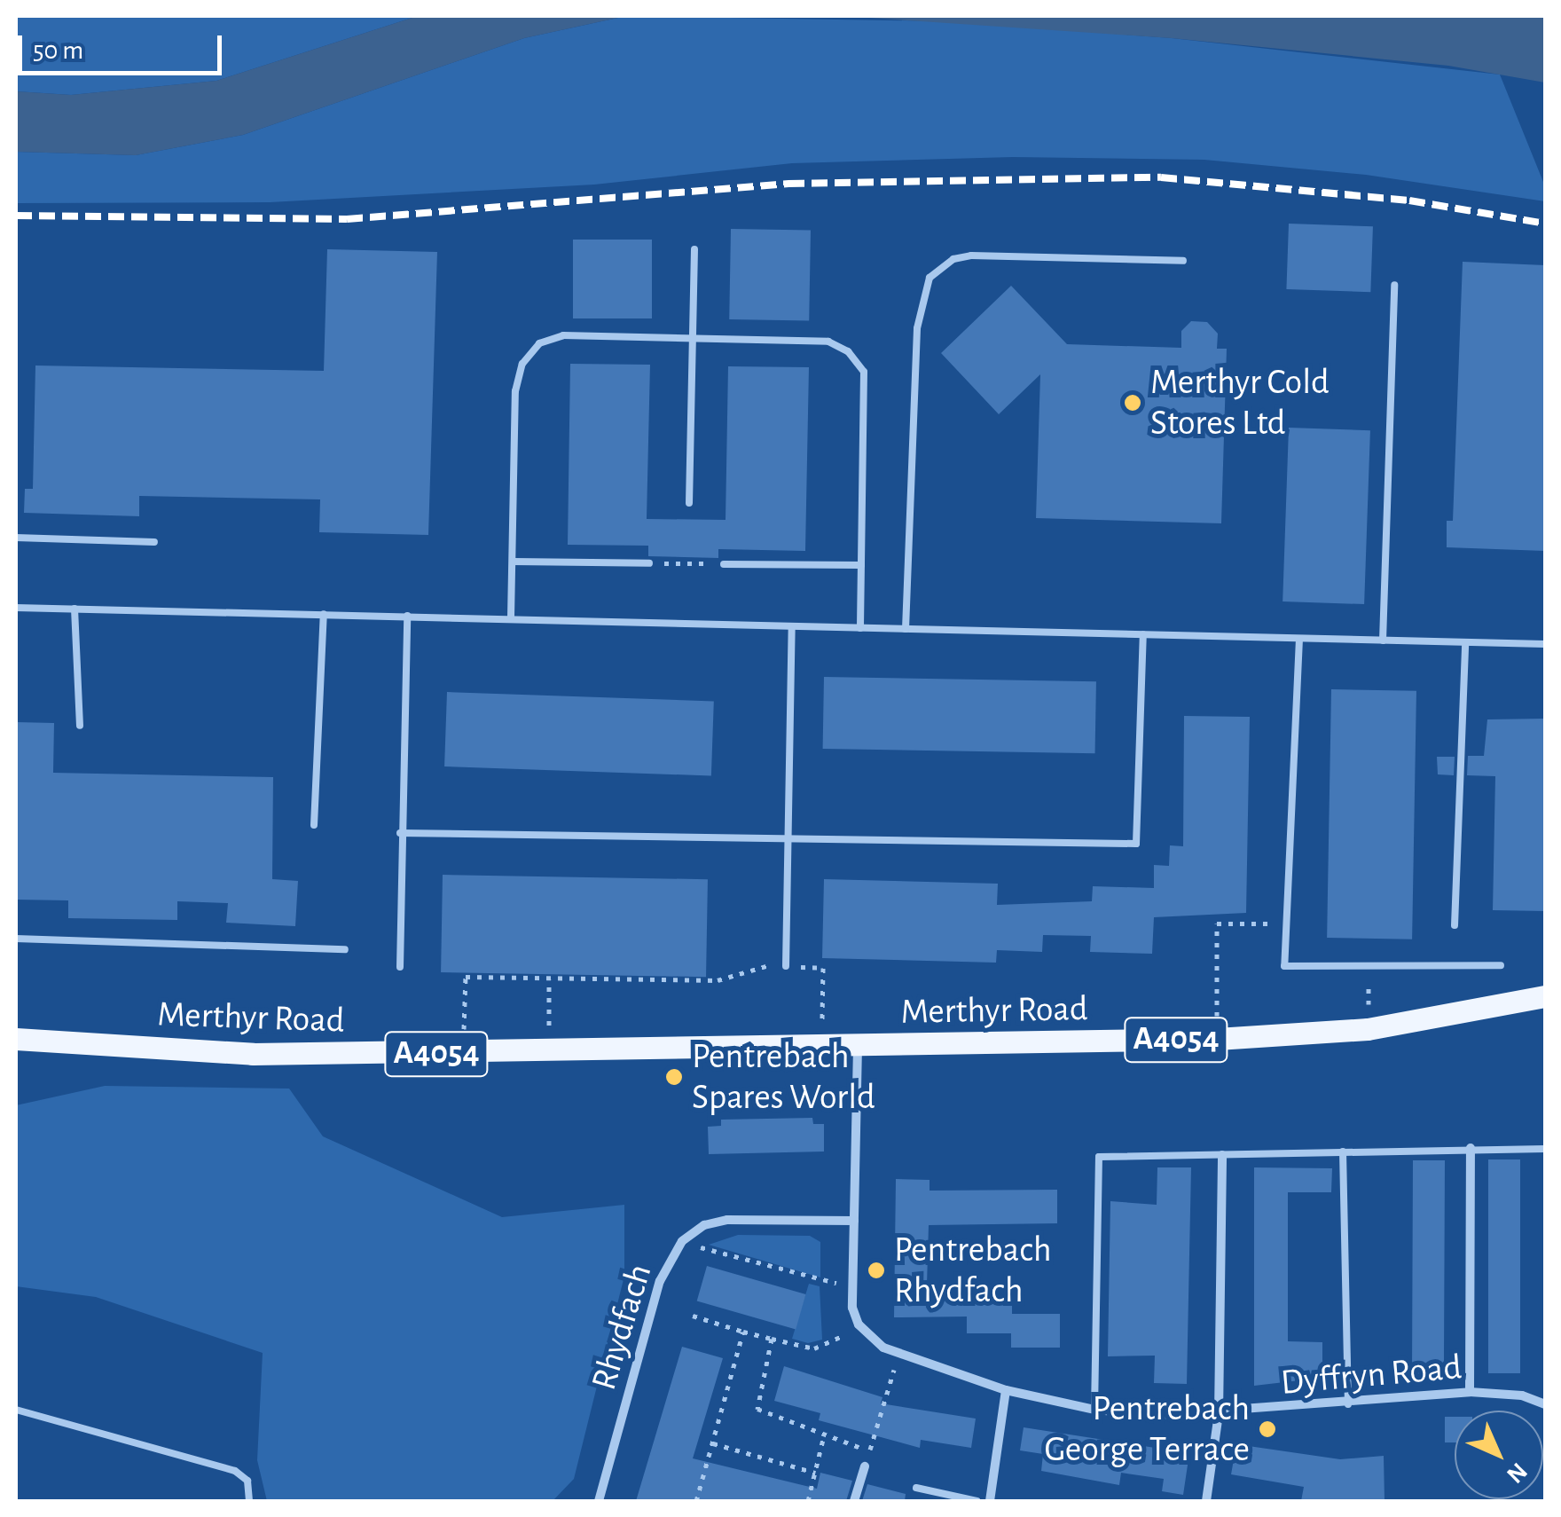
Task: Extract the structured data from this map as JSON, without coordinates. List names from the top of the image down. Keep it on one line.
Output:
{"streets":{"main road":["Merthyr Road","A4054"],"street":["Rhydfach","Dyffryn Road"]},"places":["Merthyr Cold Stores Ltd","Pentrebach Spares World","Pentrebach Rhydfach","Pentrebach George Terrace"],"scale_bar":"50 m","north":"bottom right"}
